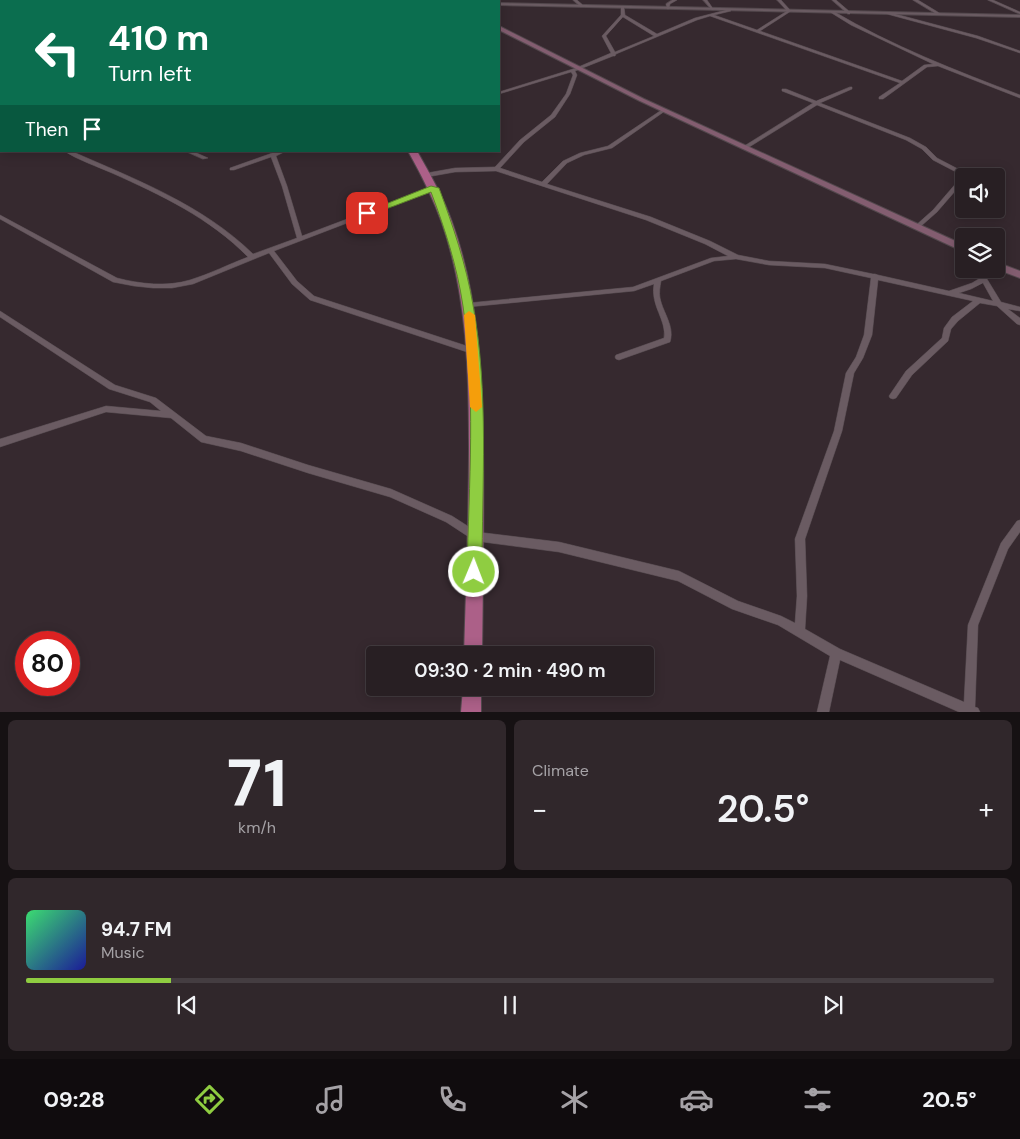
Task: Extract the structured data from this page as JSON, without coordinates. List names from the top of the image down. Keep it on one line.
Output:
{"page":{"turn":["410 m","Turn left"],"then":"Then","limit":"80","trip":"09:30 · 2 min · 490 m","tile":[["71","km/h"],"Climate"],"heat":["−","20.5°","+"],"song":["94.7 FM","Music"],"tabs":["09:28","20.5°"]}}
